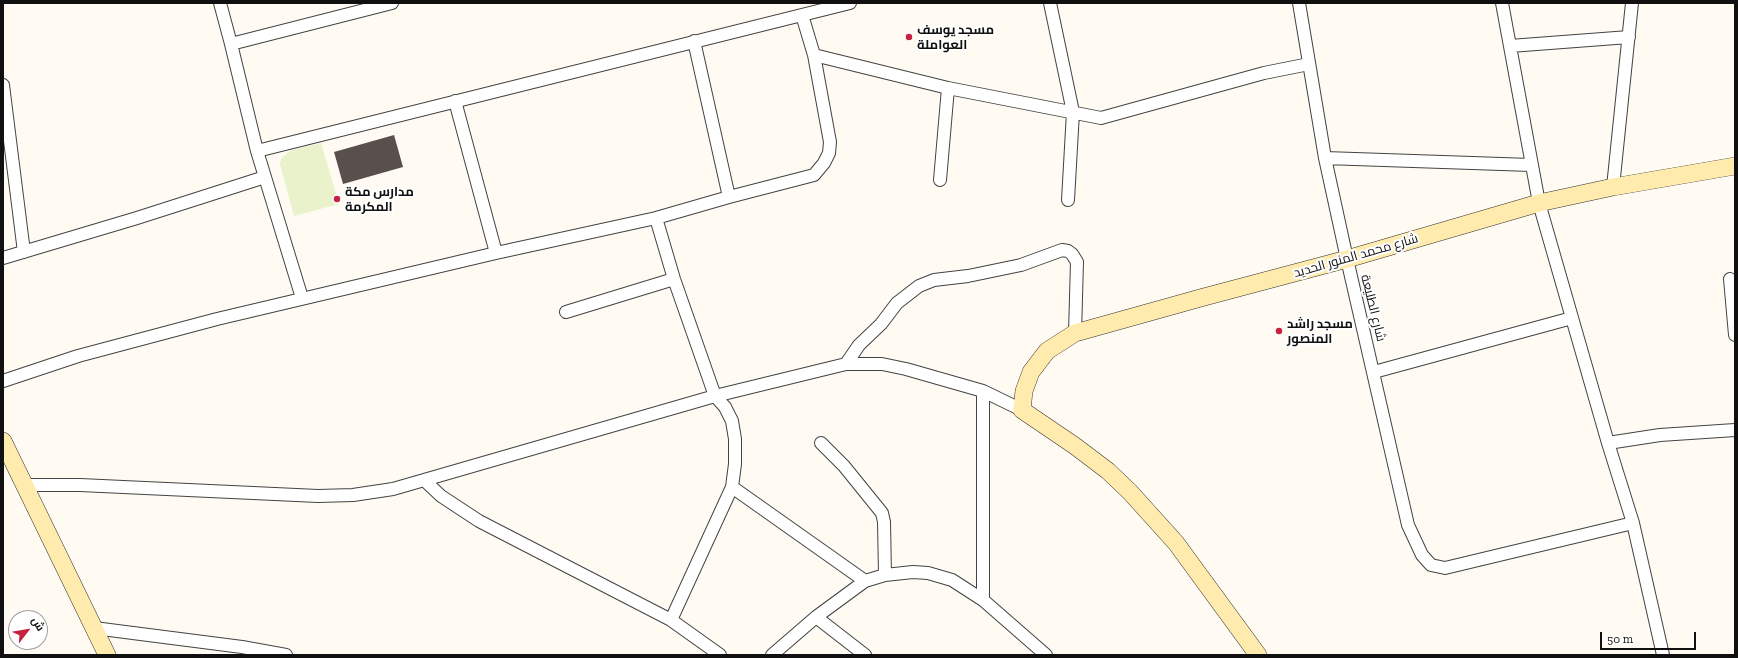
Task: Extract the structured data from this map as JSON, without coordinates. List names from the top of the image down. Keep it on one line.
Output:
{"streets":{"street":["شارع محمد المنور الحديد","شارع الطليعة"]},"crossings":[["شارع محمد المنور الحديد","شارع الطليعة"]],"places":["مسجد يوسف العواملة","مدارس مكة المكرمة","مسجد راشد المنصور"],"scale_bar":"50 m","north":"top right"}
